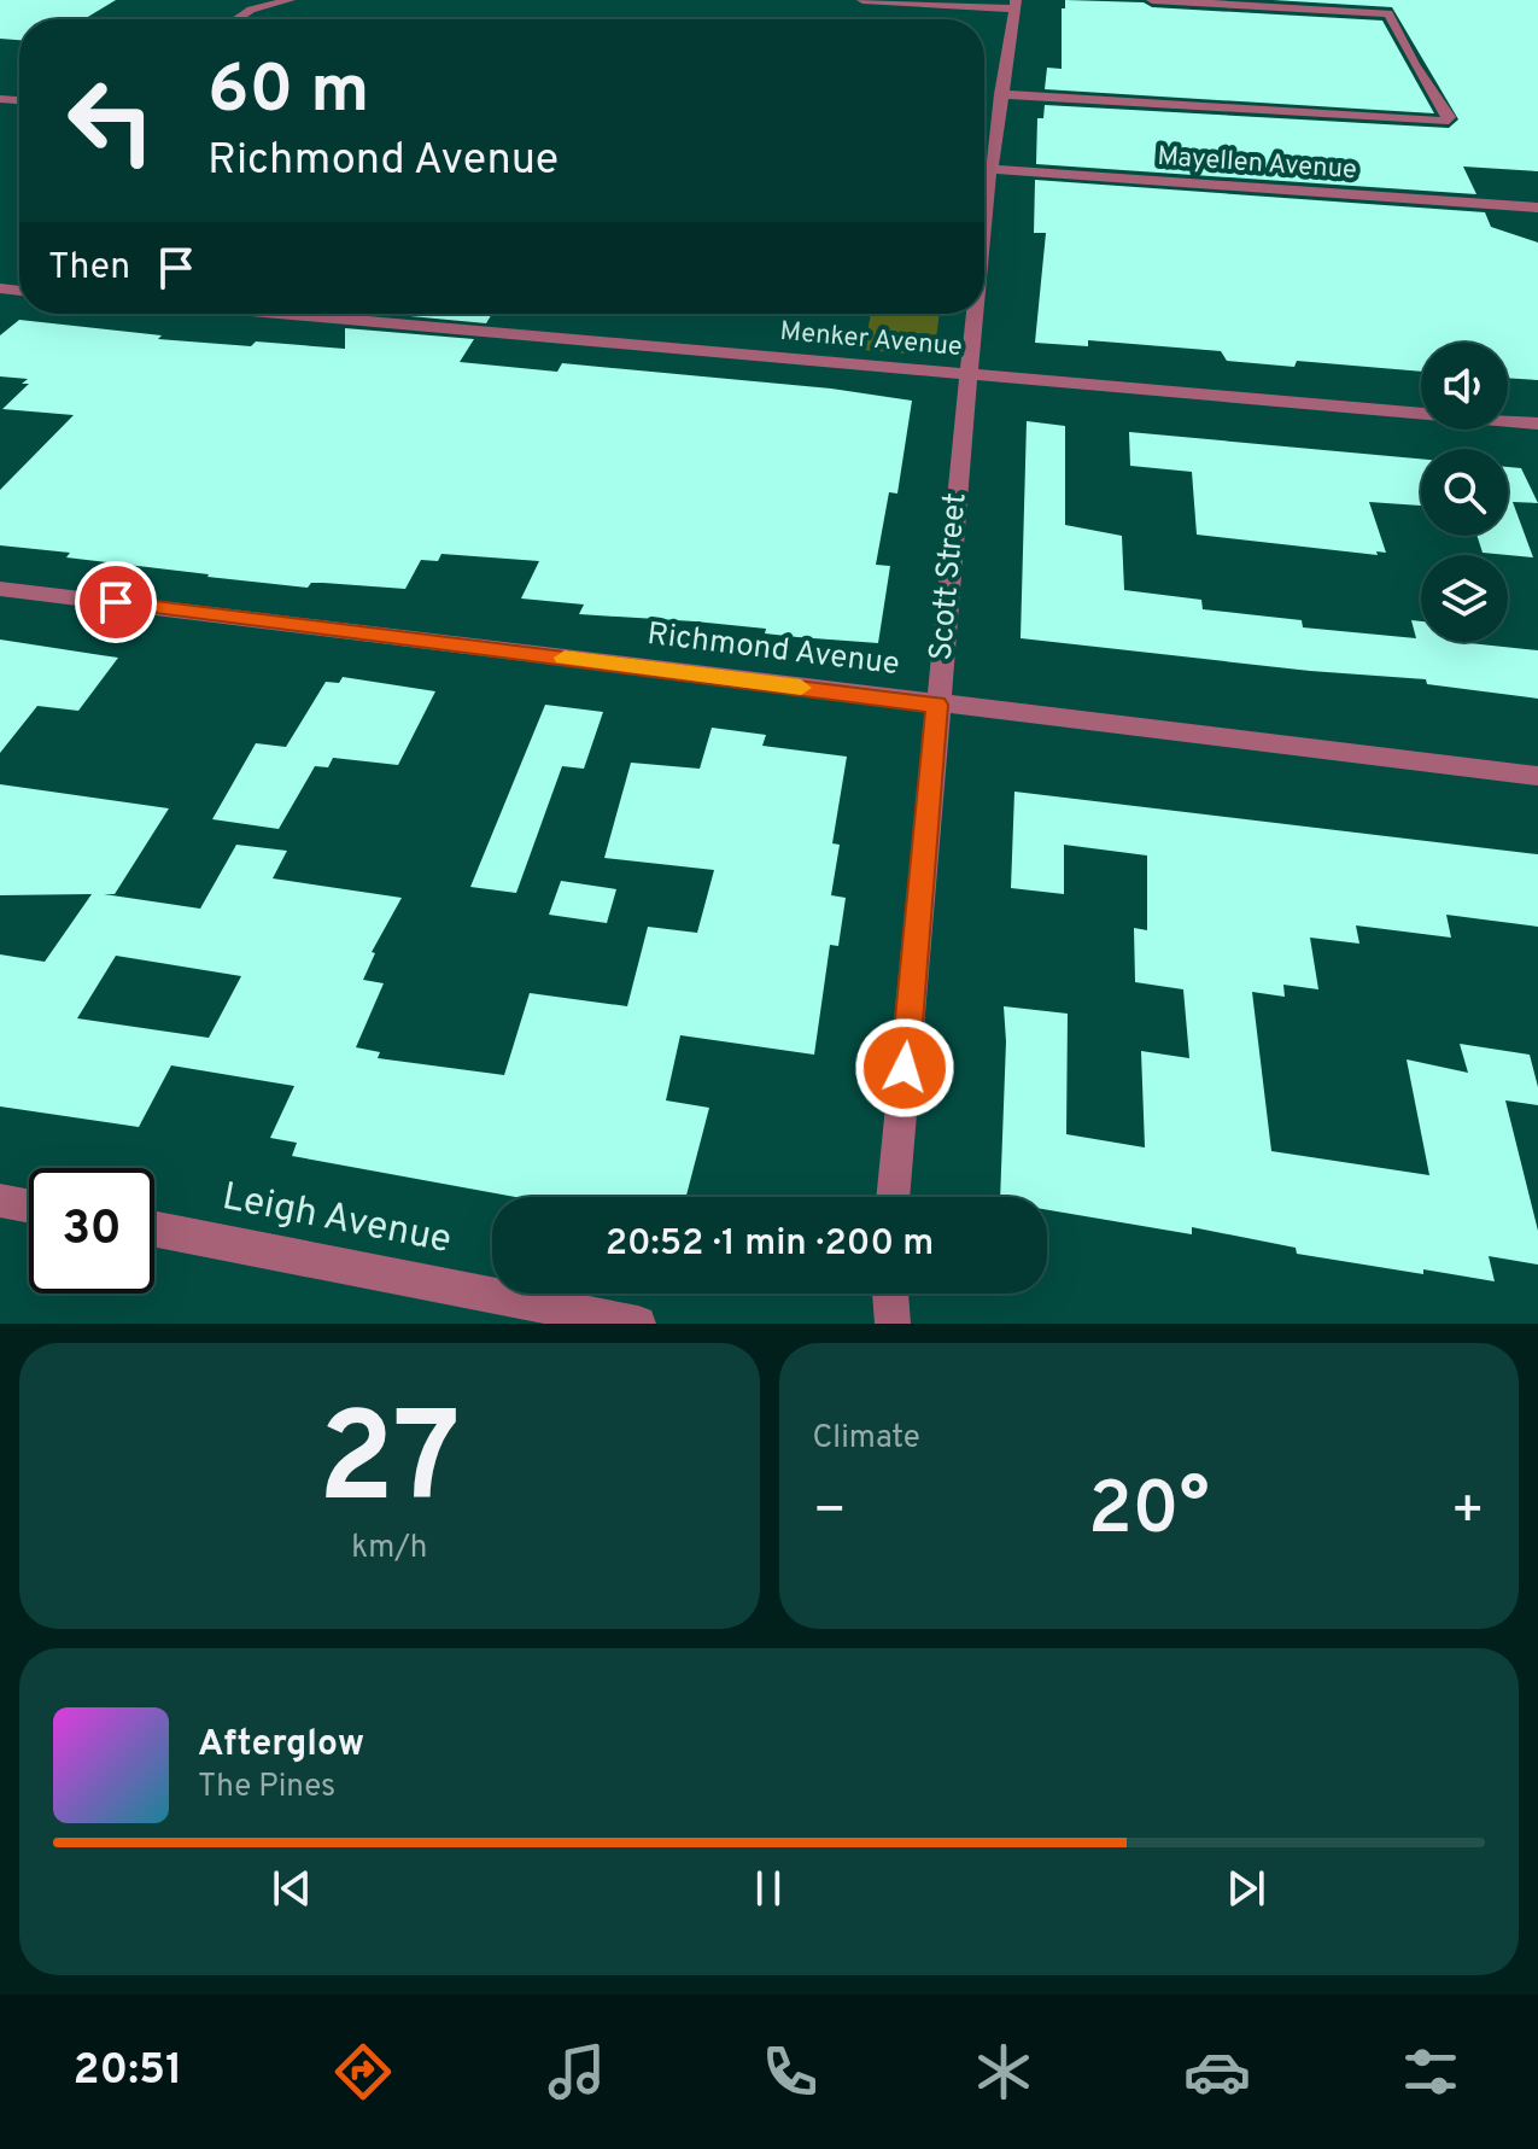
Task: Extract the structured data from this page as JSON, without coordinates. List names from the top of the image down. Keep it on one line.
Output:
{"streets":{"street":["Mayellen Avenue","Menker Avenue","Scott Street","Richmond Avenue","Leigh Avenue"]},"crossings":[["Menker Avenue","Scott Street"],["Scott Street","Richmond Avenue"]],"page":{"turn":["60 m","Richmond Avenue"],"then":"Then","limit":"30","trip":"20:52 · 1 min · 200 m","tile":[["27","km/h"],"Climate"],"heat":["−","20°","+"],"song":["Afterglow","The Pines"],"tabs":"20:51"}}
